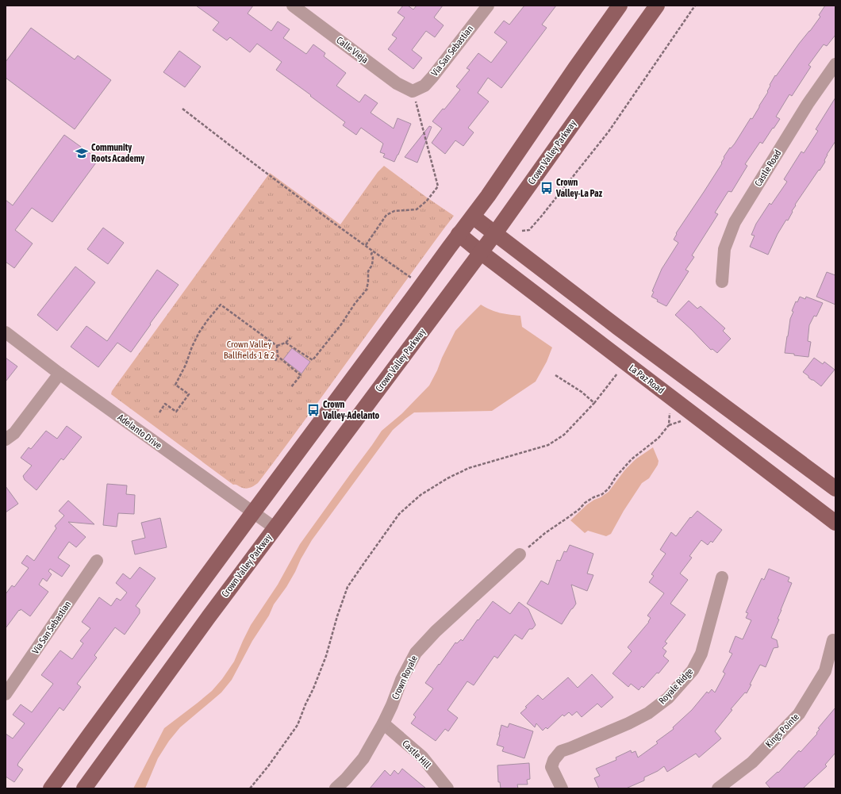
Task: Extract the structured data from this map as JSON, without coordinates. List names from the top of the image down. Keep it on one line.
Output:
{"streets":{"main road":["Crown Valley Parkway","La Paz Road"],"street":["Calle Vieja","Via San Sebastian","Castle Road","Adelanto Drive","Crown Royale","Royale Ridge","Kings Pointe","Castle Hill"]},"crossings":[["Calle Vieja","Via San Sebastian"],["Crown Valley Parkway","La Paz Road"],["Crown Valley Parkway","Adelanto Drive"],["Crown Royale","Castle Hill"]],"parks":["Crown Valley Ballfields 1 & 2"],"places":{"school or university":["Community Roots Academy"],"bus stop":["Crown Valley-La Paz","Crown Valley-Adelanto"]}}
